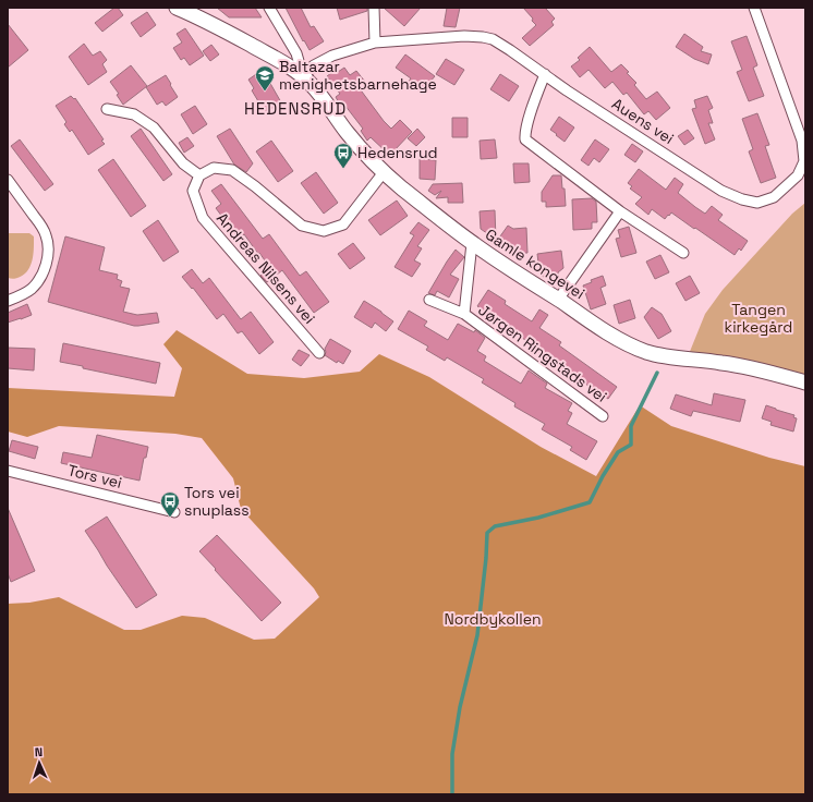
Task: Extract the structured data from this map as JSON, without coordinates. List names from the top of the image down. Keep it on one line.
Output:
{"streets":{"main road":["Gamle kongevei"],"street":["Auens vei","Andreas Nilsens vei","Jørgen Ringstads vei","Tors vei"]},"crossings":[["Auens vei","Gamle kongevei"],["Gamle kongevei","Jørgen Ringstads vei"]],"districts":["HEDENSRUD"],"parks":["Tangen kirkegård","Nordbykollen"],"places":{"school or university":["Baltazar menighetsbarnehage"],"bus stop":["Hedensrud","Tors vei snuplass"]},"north":"top"}
